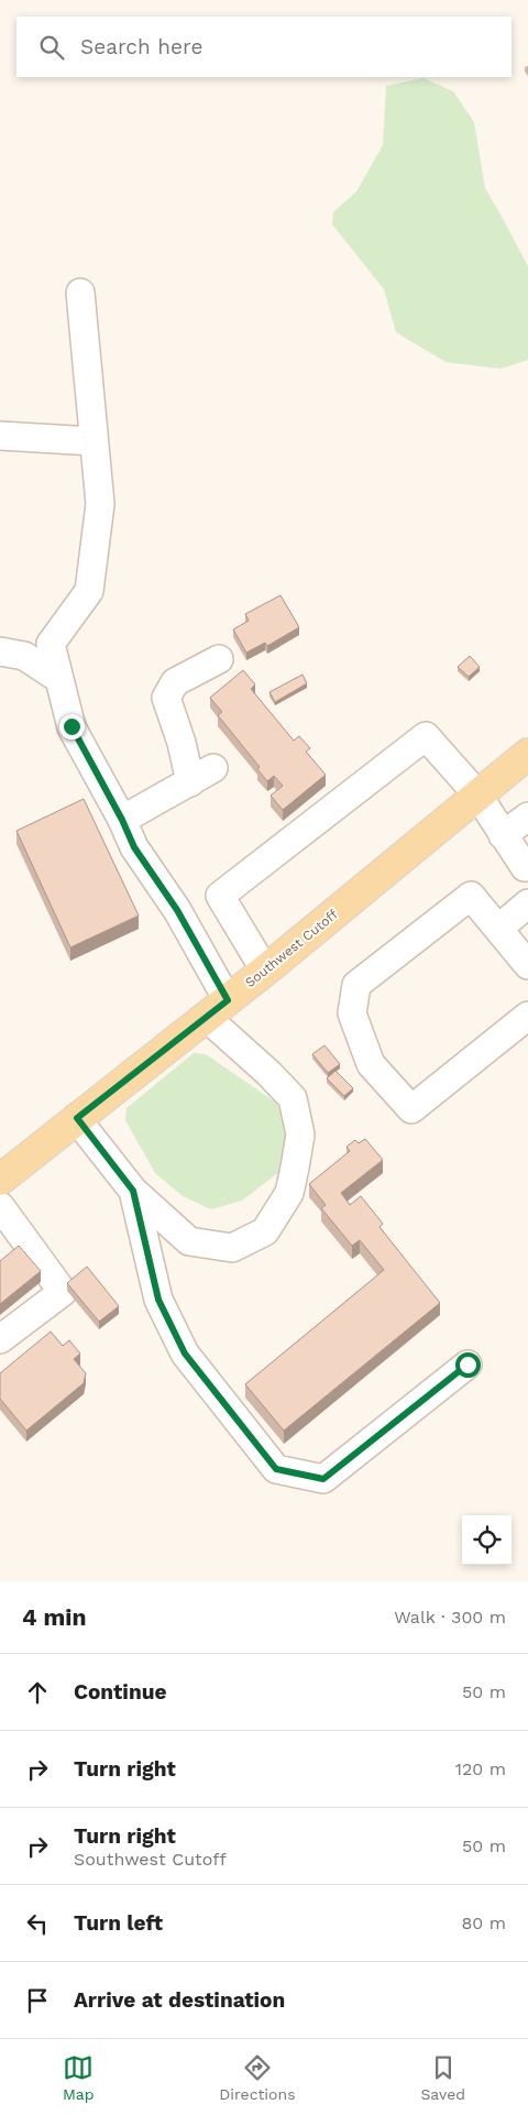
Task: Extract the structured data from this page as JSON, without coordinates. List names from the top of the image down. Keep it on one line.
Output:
{"streets":{"main road":["Southwest Cutoff"]},"page":{"search":"Search here","heading":["4 min","Walk · 300 m"],"list":[["Continue","50 m"],["Turn right","120 m"],["Turn right","Southwest Cutoff","50 m"],["Turn left","80 m"],"Arrive at destination"],"nav":["Map","Directions","Saved"]}}
